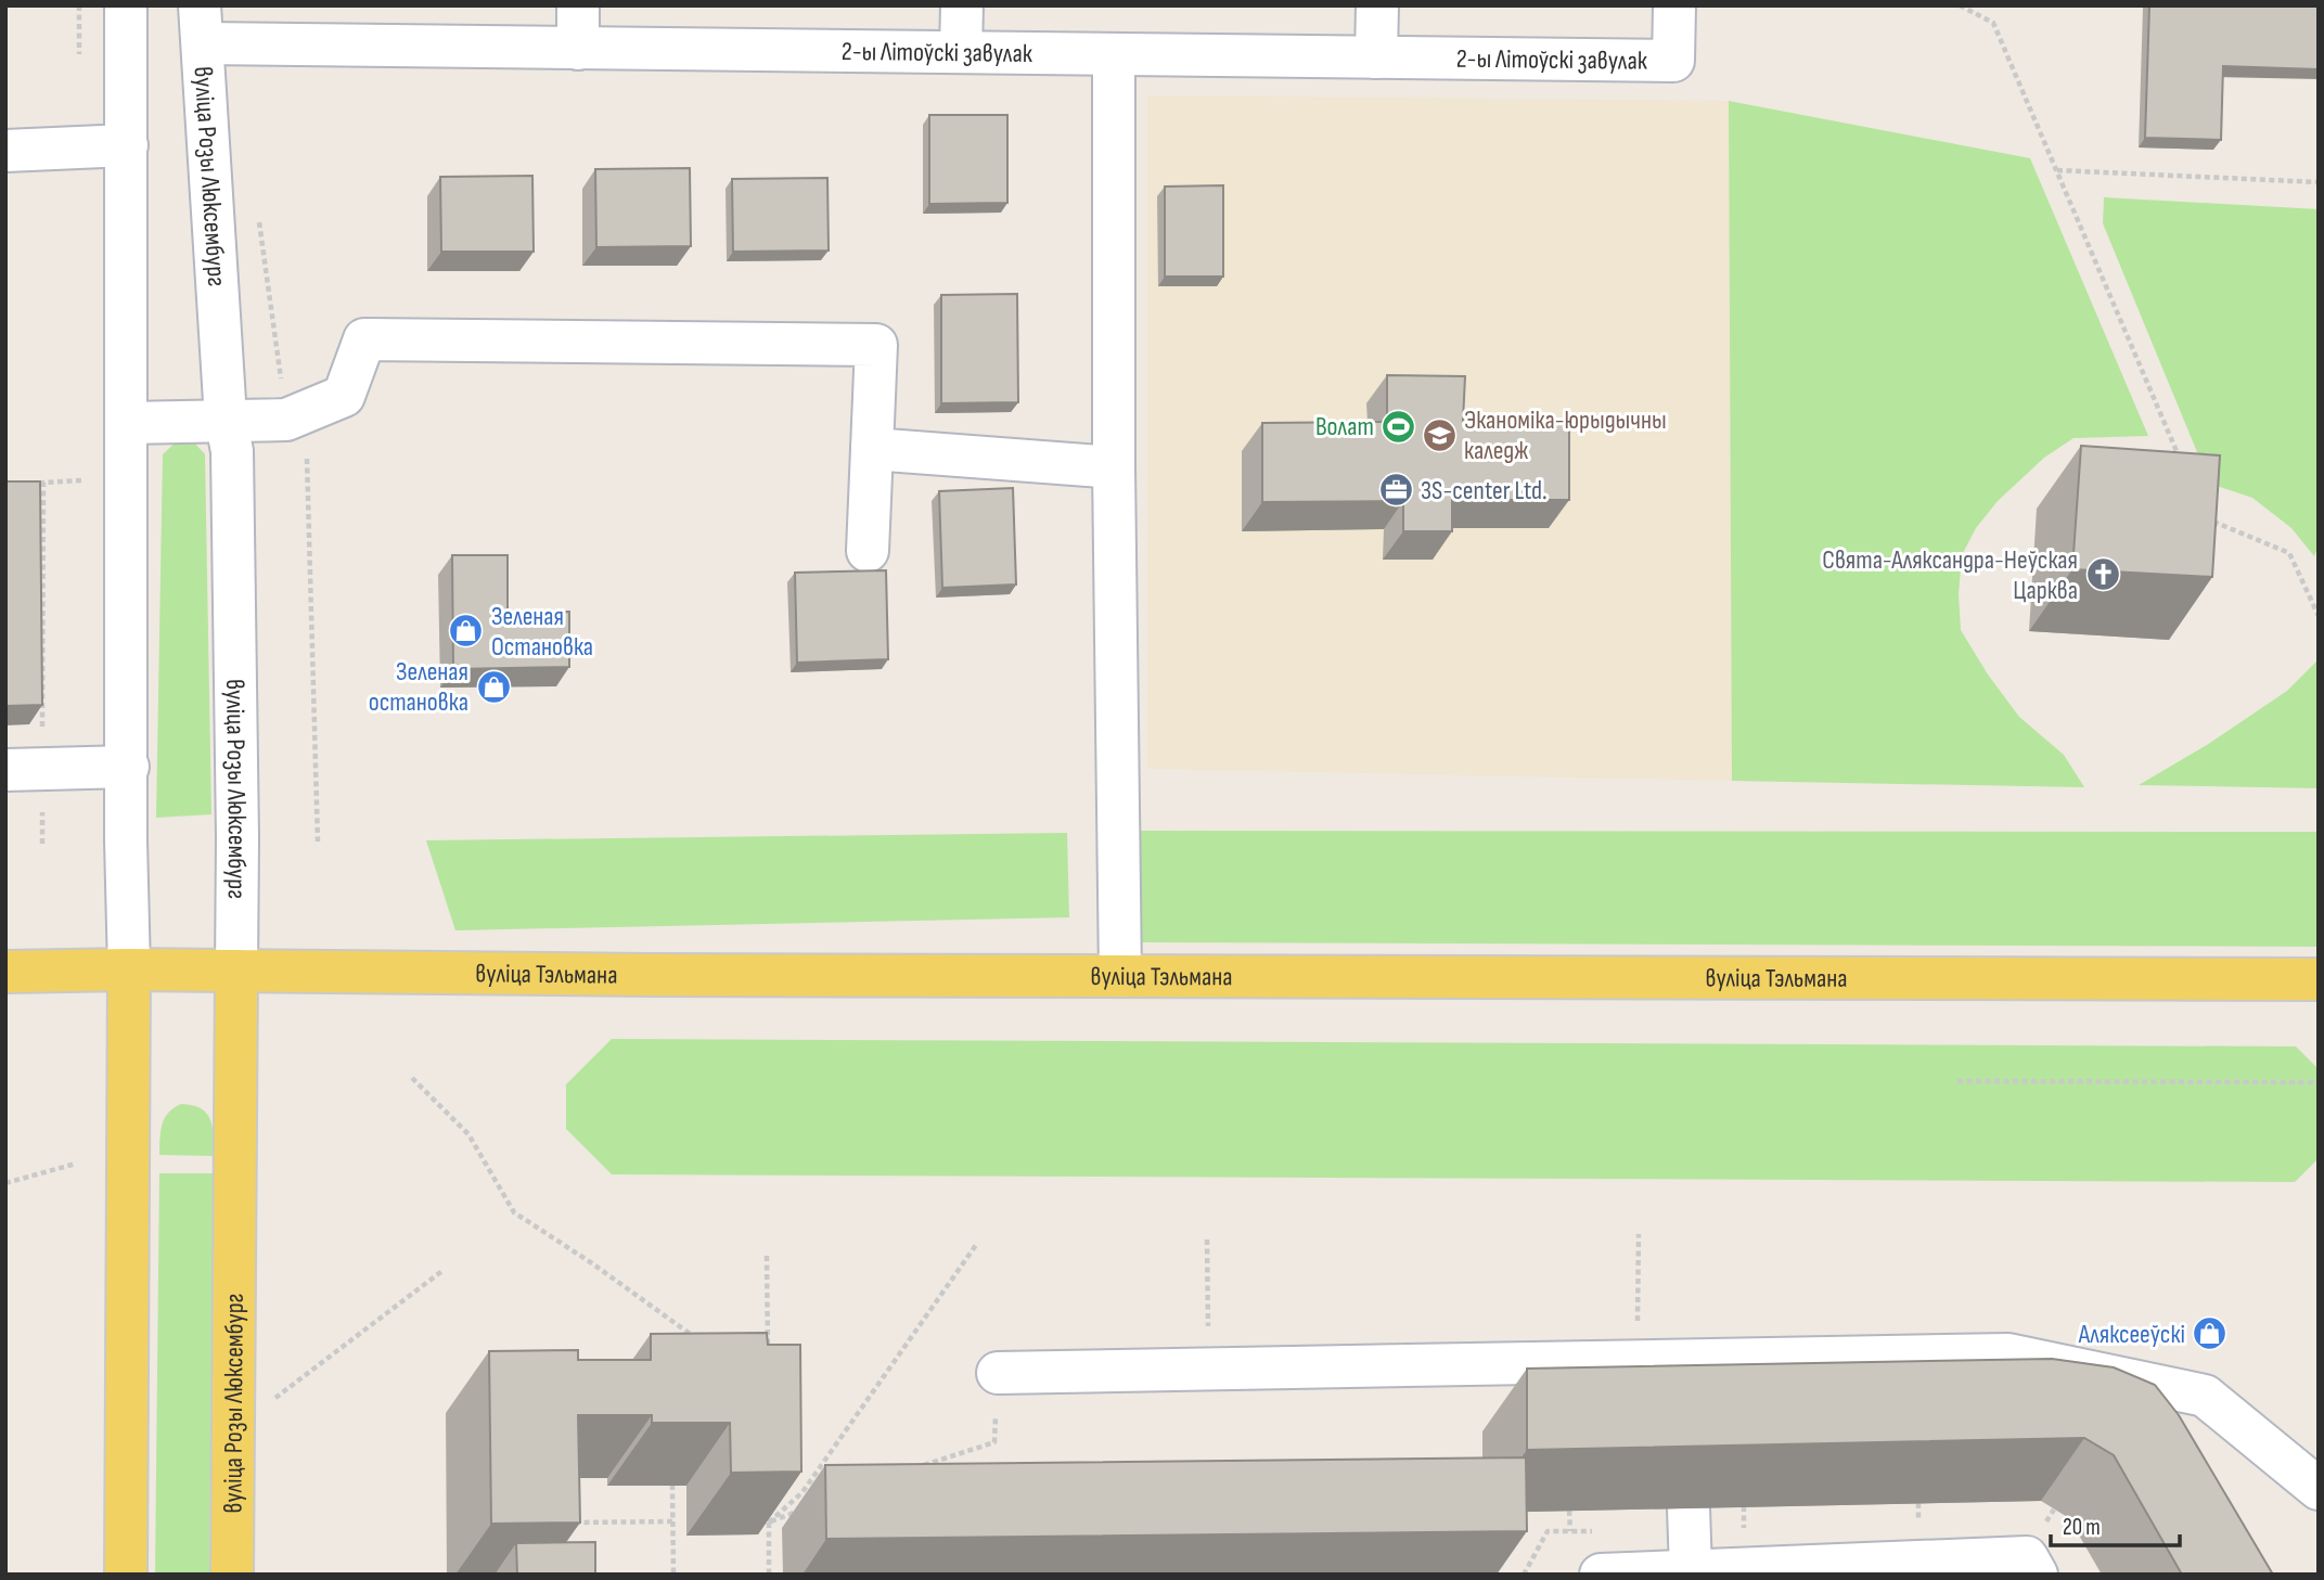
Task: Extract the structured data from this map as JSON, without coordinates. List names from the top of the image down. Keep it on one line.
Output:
{"streets":{"main road":["вуліца Розы Люксембург","вуліца Тэльмана"],"street":["2-ы Літоўскі завулак"]},"crossings":[["2-ы Літоўскі завулак","вуліца Розы Люксембург"],["вуліца Розы Люксембург","вуліца Тэльмана"]],"places":{"sports":["Волат"],"school or university":["Эканоміка-юрыдычны каледж"],"office":["3S-center Ltd."],"church":["Свята-Аляксандра-Неўская Царква"],"shop":["Зеленая Остановка","Зеленая остановка","Аляксееўскі"]},"scale_bar":"20 m"}
